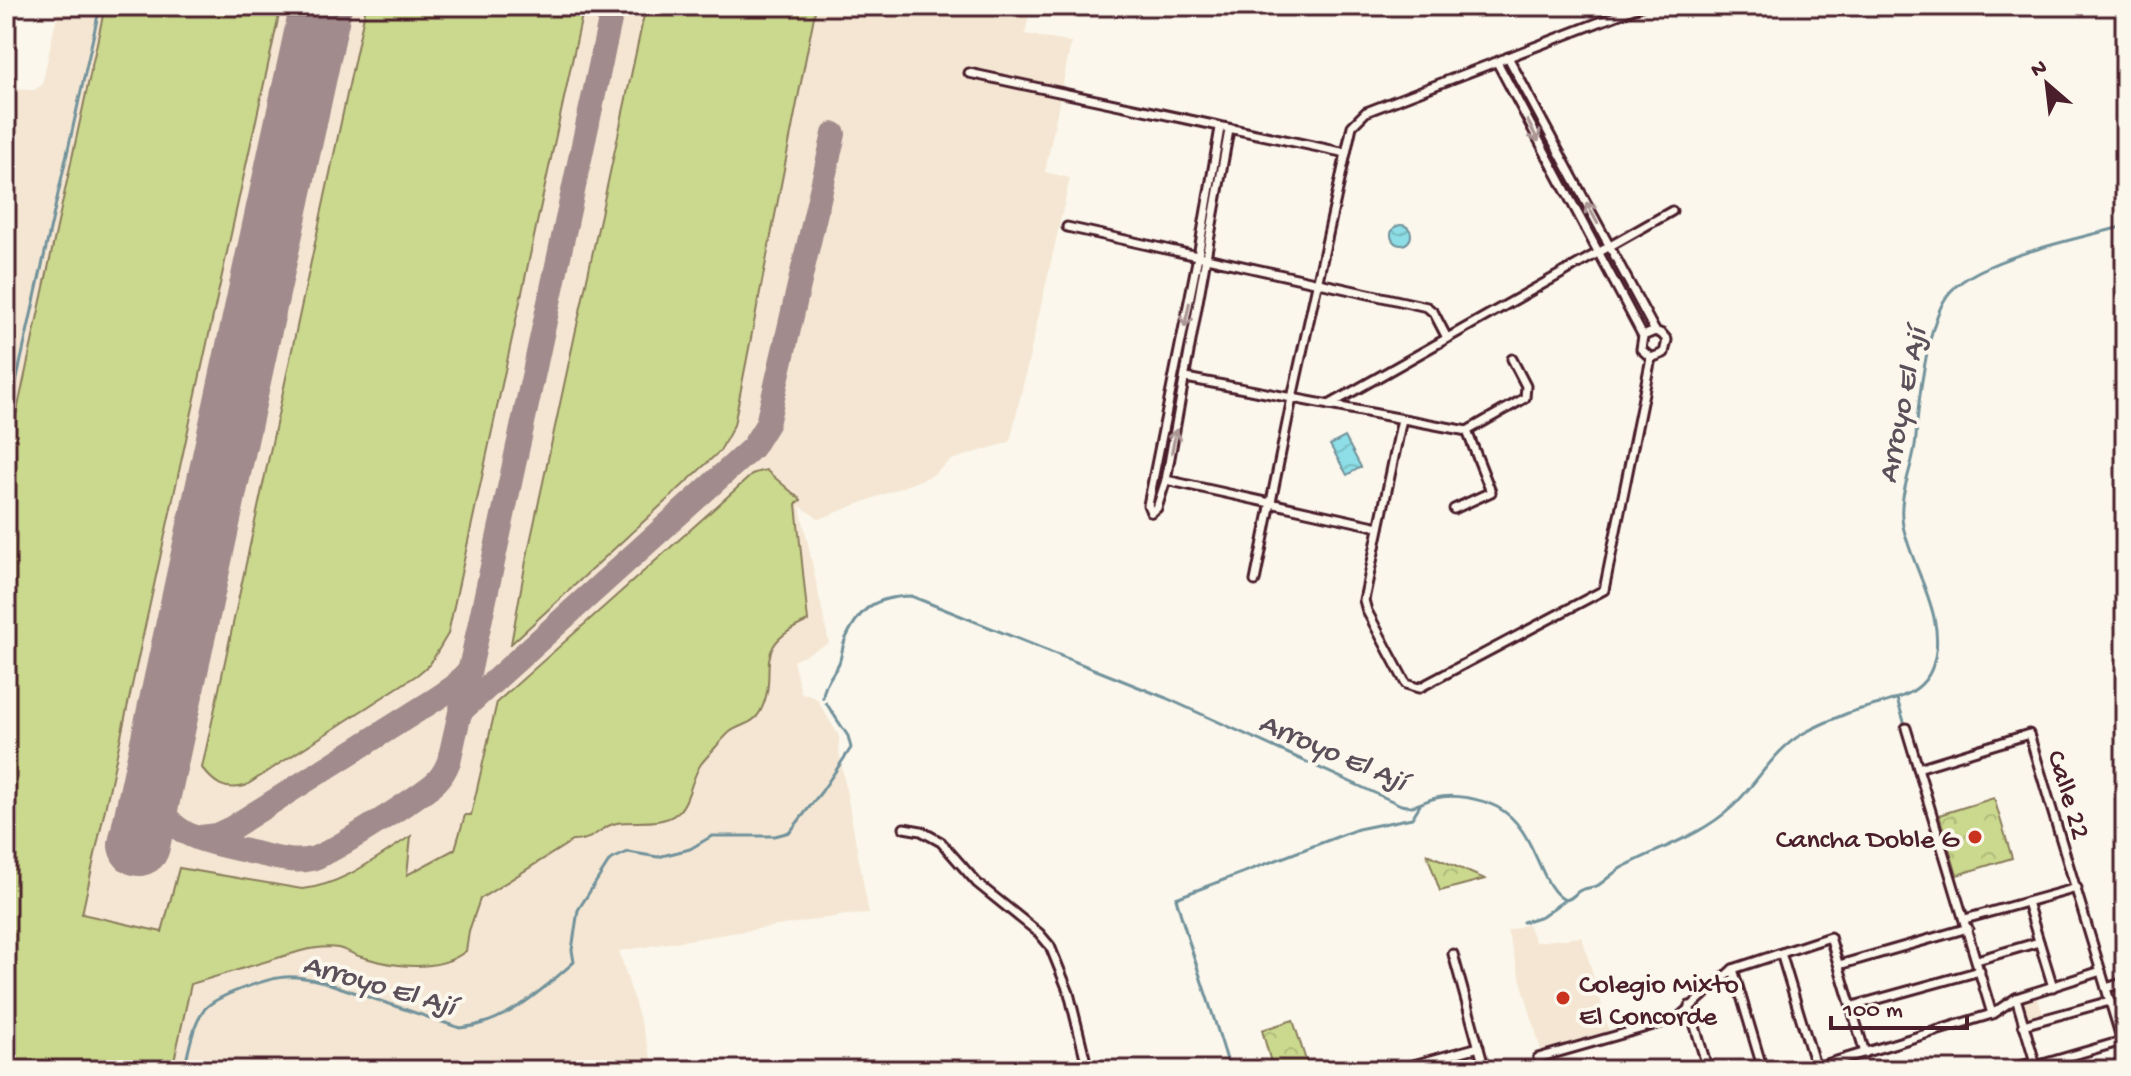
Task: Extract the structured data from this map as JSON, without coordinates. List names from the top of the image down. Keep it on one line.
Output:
{"streets":{"street":["Calle 22"]},"water":["Arroyo El Ají"],"places":["Cancha Doble G","Colegio Mixto El Concorde"],"scale_bar":"100 m","north":"top left"}
